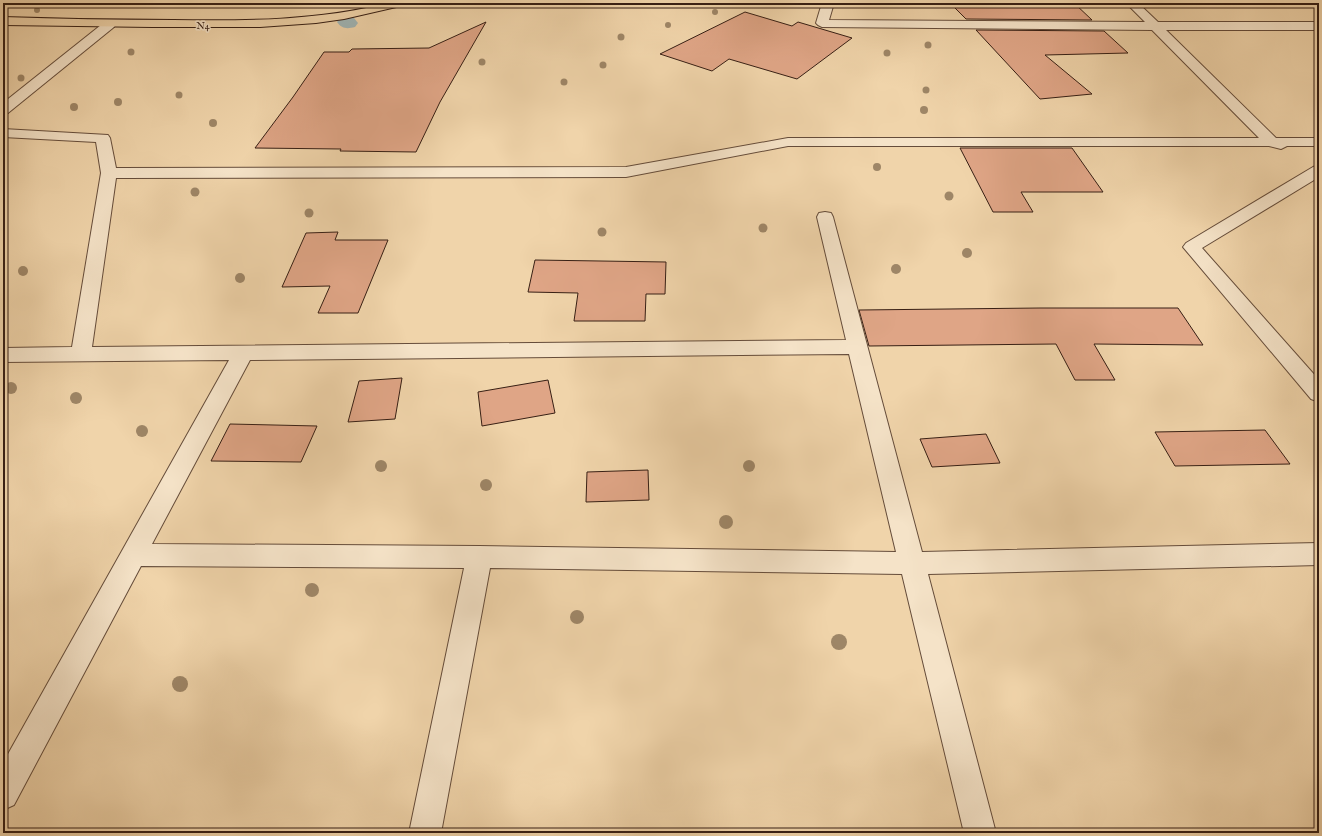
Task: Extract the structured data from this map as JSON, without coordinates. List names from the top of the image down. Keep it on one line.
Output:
{"streets":{"main road":["N4"]}}
